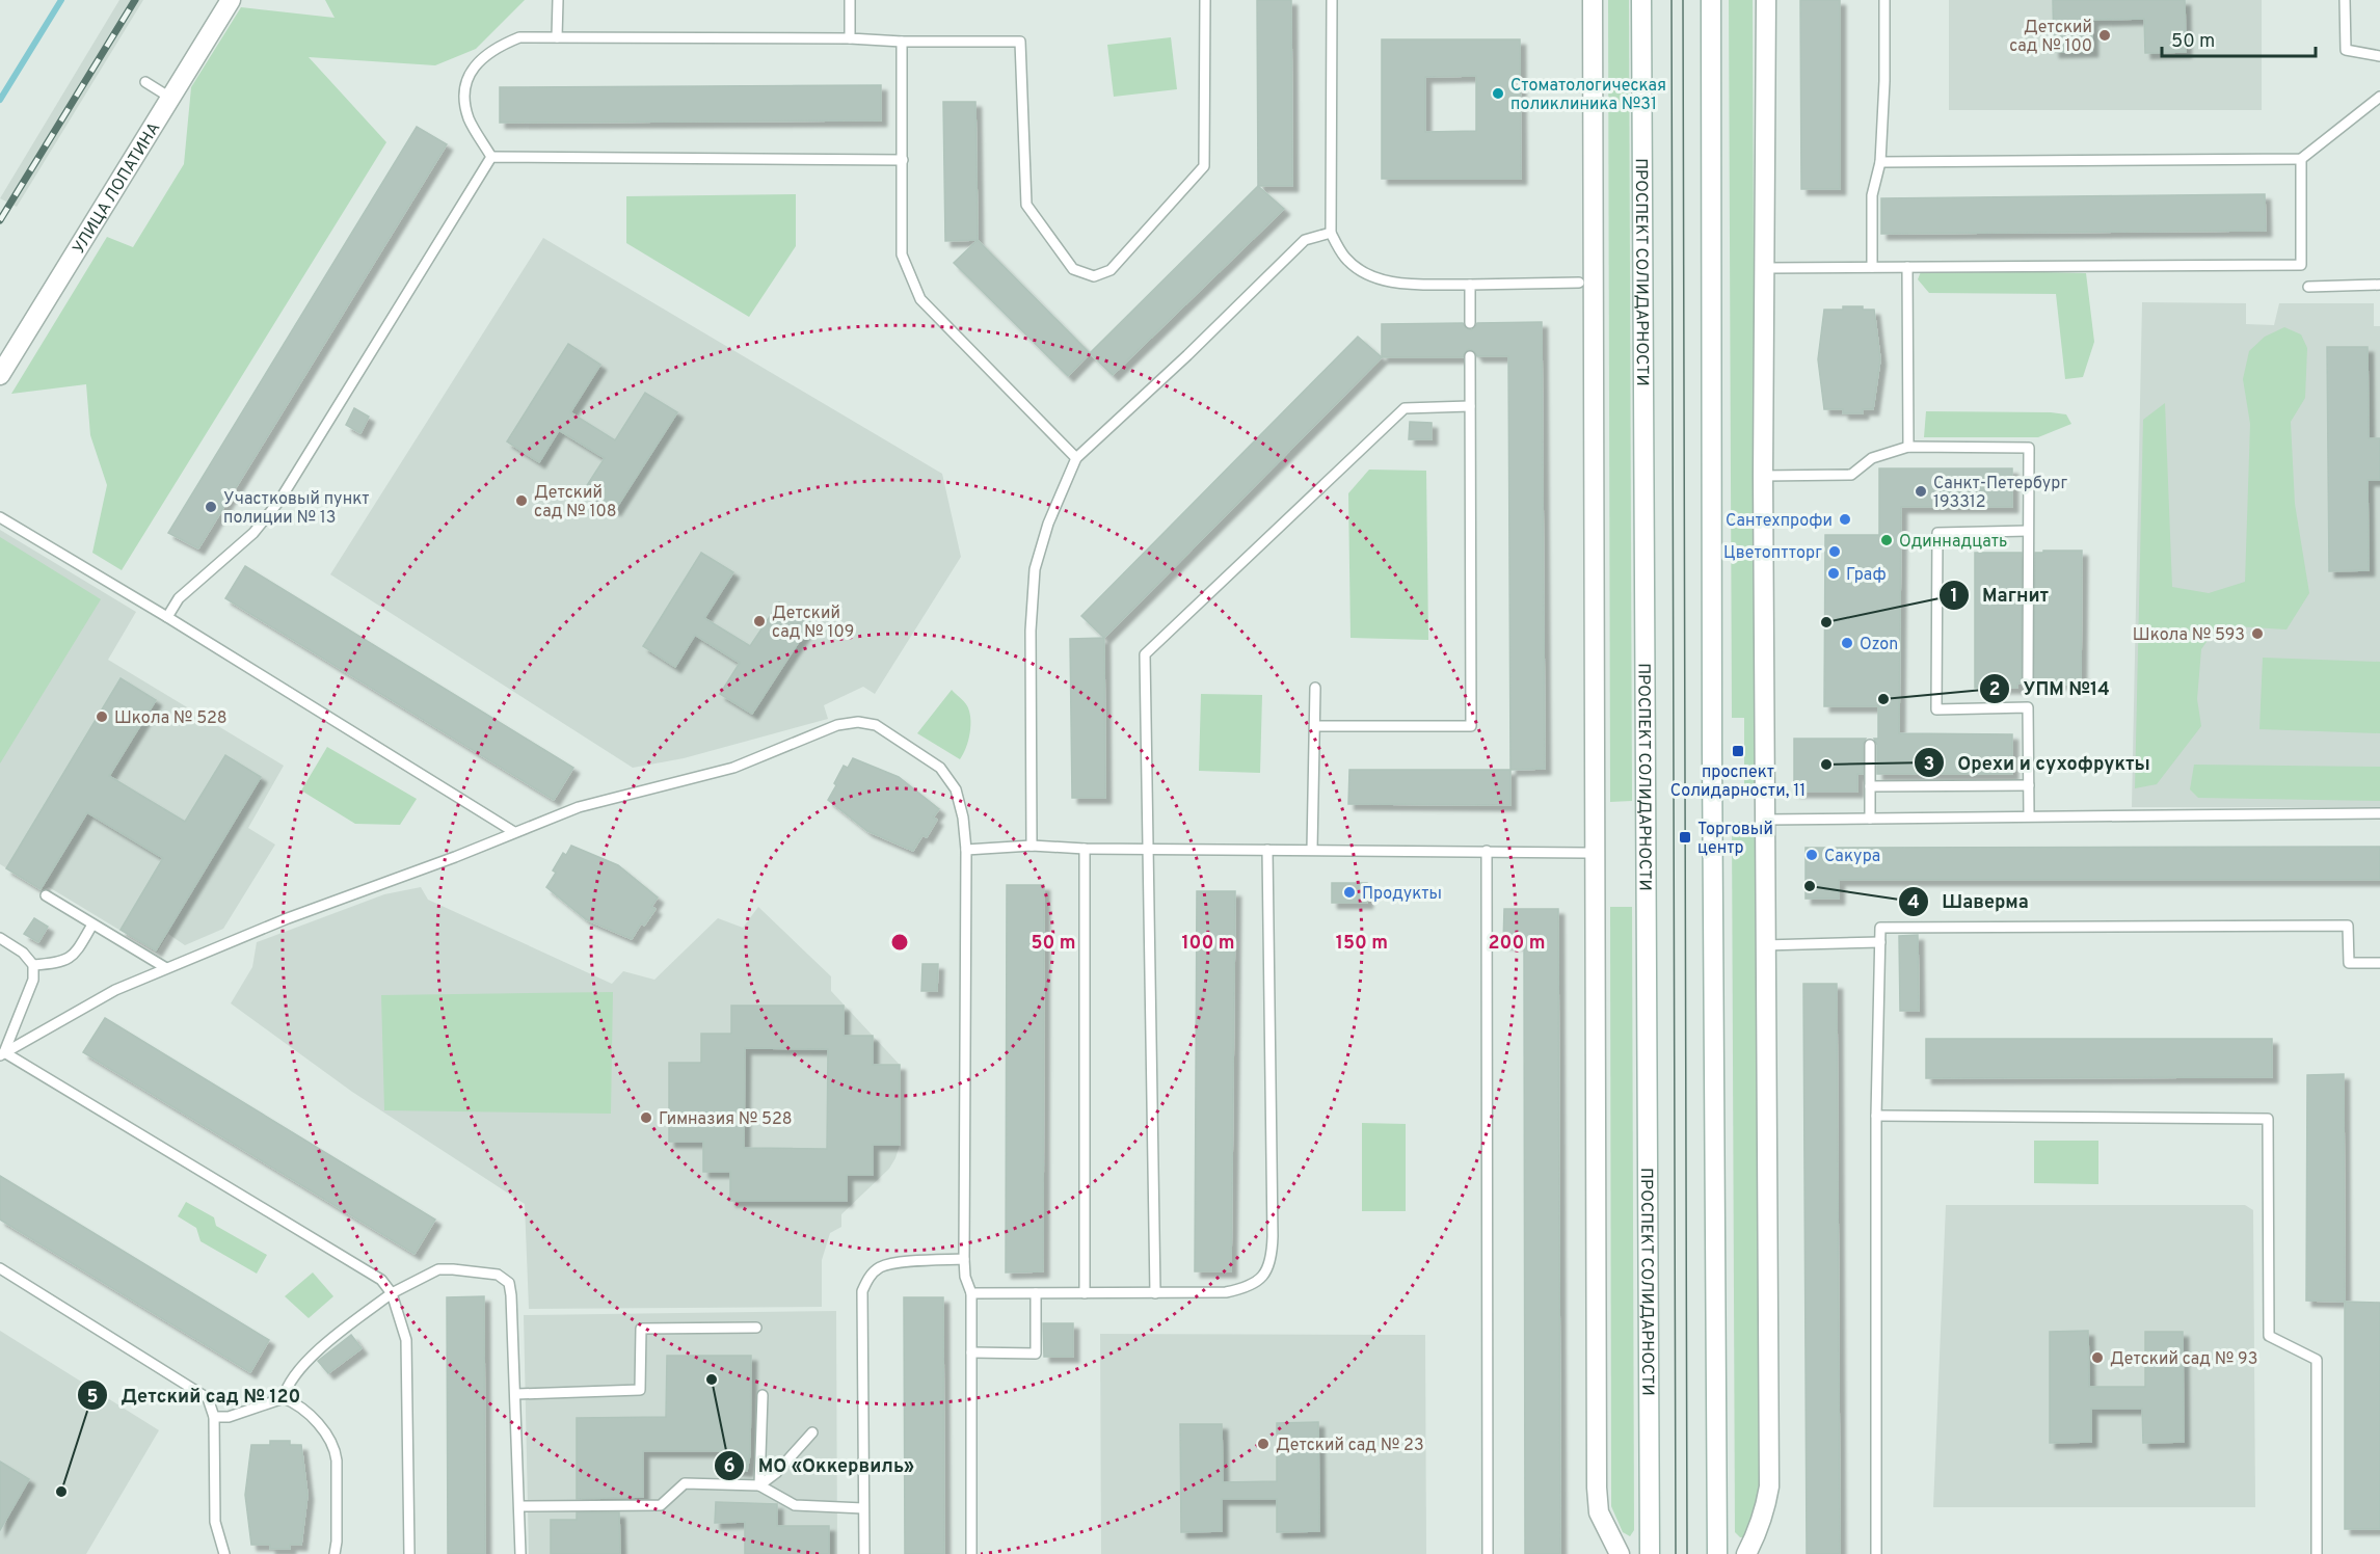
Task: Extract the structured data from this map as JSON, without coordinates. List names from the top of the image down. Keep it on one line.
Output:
{"streets":{"street":["УЛИЦА ЛОПАТИНА","ПРОСПЕКТ СОЛИДАРНОСТИ"]},"places":{"other":["Детский сад № 100","Стоматологическая поликлиника №31","Санкт-Петербург 193312","Детский сад № 108","Участковый пункт полиции № 13","Сантехпрофи","Одиннадцать","Цветоптторг","Граф","Детский сад № 109","Магнит","Школа № 593","Ozon","УПМ №14","Школа № 528","Орехи и сухофрукты","Сакура","Шаверма","Продукты","Гимназия № 528","Детский сад № 93","МО «Оккервиль»","Детский сад № 23","Детский сад № 120"],"transit":["проспект Солидарности, 11","Торговый центр"]},"scale_bar":"50 m","rings":["50 m","100 m","150 m","200 m"]}
